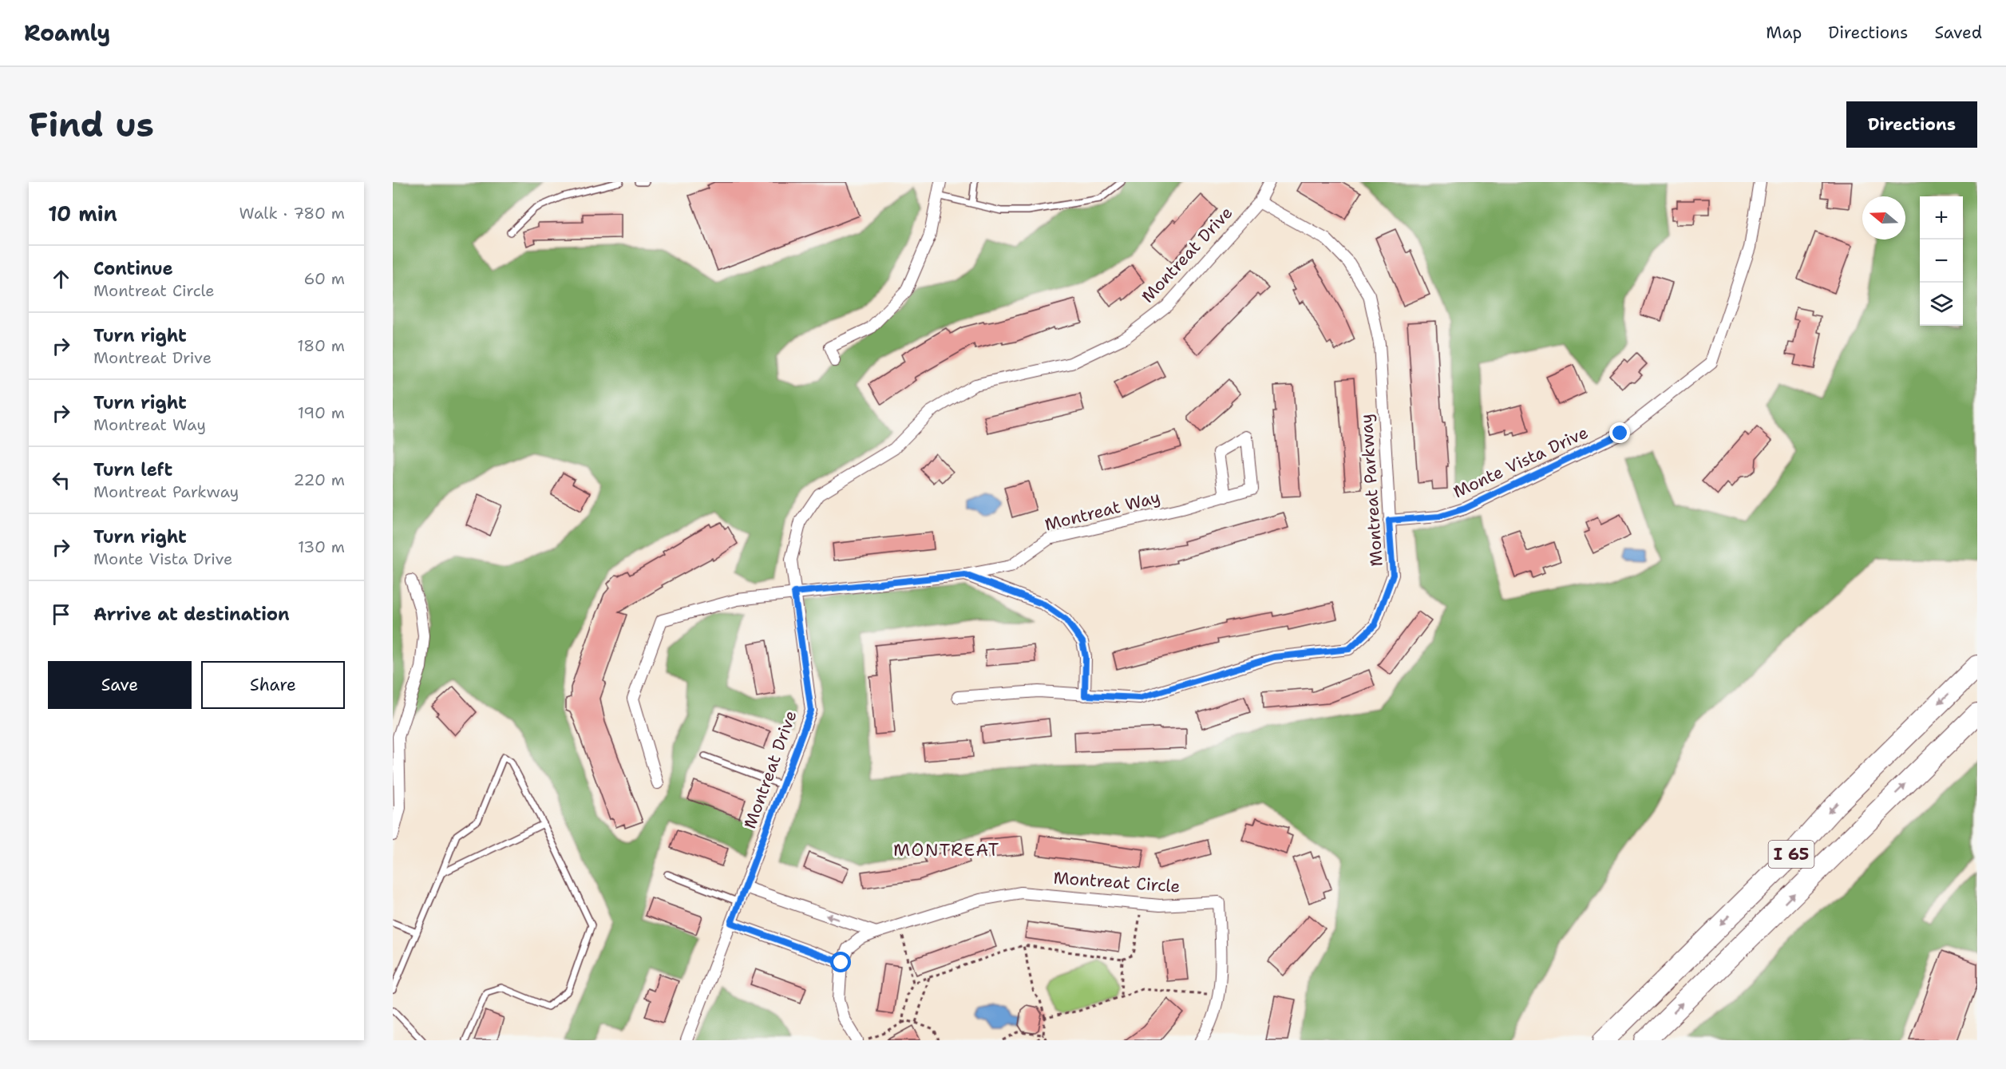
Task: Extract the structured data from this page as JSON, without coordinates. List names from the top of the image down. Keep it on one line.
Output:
{"streets":{"highway":["I 65"],"street":["Montreat Drive","Monte Vista Drive","Montreat Parkway","Montreat Way","Montreat Circle"]},"crossings":[["Montreat Drive","Montreat Parkway"],["Montreat Drive","Montreat Way"],["Monte Vista Drive","Montreat Parkway"],["Montreat Parkway","Montreat Way"]],"districts":["MONTREAT"],"north":"left","page":{"header":"Roamly","nav":["Map","Directions","Saved"],"buttons":["Directions",["Save","Share"]],"title":"Find us","heading":["10 min","Walk · 780 m"],"map_buttons":["+","−"],"list":[["Continue","Montreat Circle","60 m"],["Turn right","Montreat Drive","180 m"],["Turn right","Montreat Way","190 m"],["Turn left","Montreat Parkway","220 m"],["Turn right","Monte Vista Drive","130 m"],"Arrive at destination"]}}
